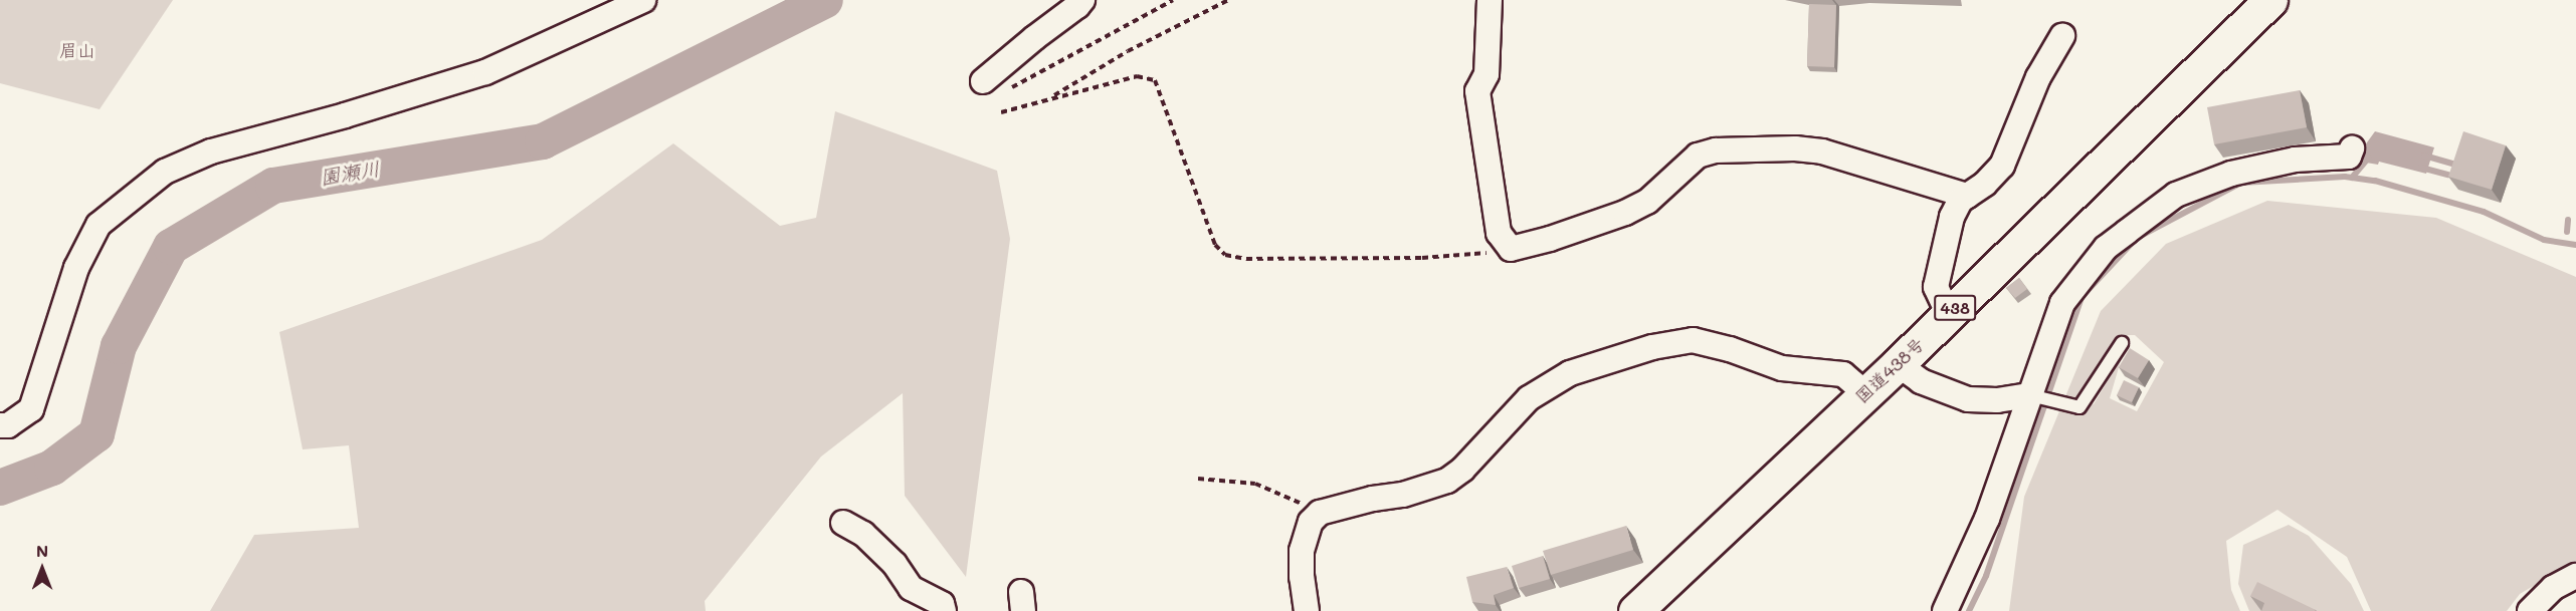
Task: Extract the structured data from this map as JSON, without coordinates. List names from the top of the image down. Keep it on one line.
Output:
{"streets":{"highway":["438","国道438号"]},"water":["園瀬川"],"parks":["眉山"],"north":"top"}
